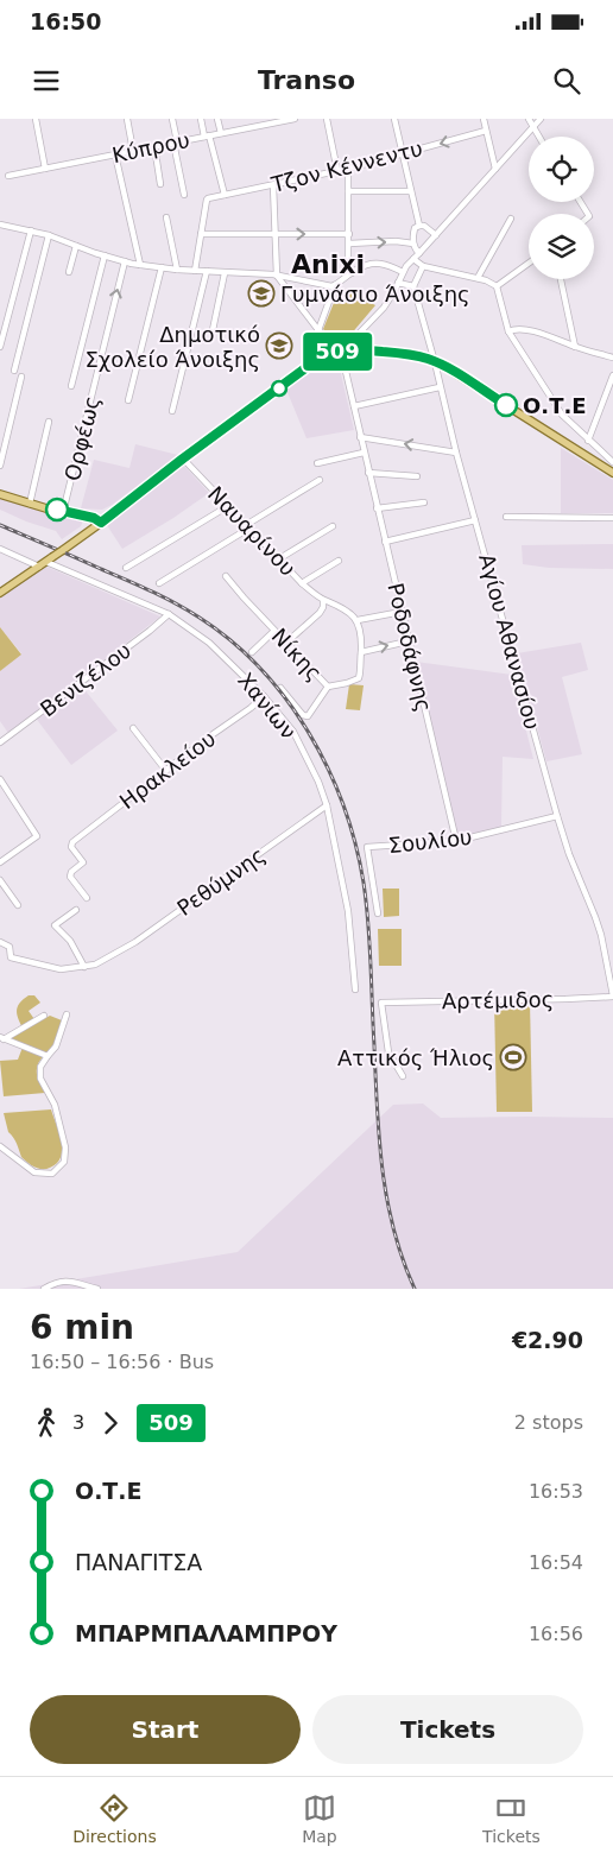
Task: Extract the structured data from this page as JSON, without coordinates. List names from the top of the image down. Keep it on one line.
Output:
{"streets":{"street":["Κύπρου","Τζον Κέννεντυ","Ορφέως","Ναυαρίνου","Αγίου Αθανασίου","Ροδοδάφνης","Νίκης","Βενιζέλου","Χανίων","Ηρακλείου","Σουλίου","Ρεθύμνης","Αρτέμιδος"]},"crossings":[["Αγίου Αθανασίου","Σουλίου"],["Αγίου Αθανασίου","Αρτέμιδος"],["Ροδοδάφνης","Σουλίου"],["Βενιζέλου","Χανίων"],["Χανίων","Ηρακλείου"],["Χανίων","Ρεθύμνης"]],"districts":["Anixi"],"places":{"school or university":["Γυμνάσιο Άνοιξης","Δημοτικό Σχολείο Άνοιξης"],"other":["Ο.Τ.Ε"],"sports":["Αττικός Ήλιος"]},"lines":["bus line 509"],"page":{"status":"16:50","header":"Transo","on_map":"509","heading":["6 min","16:50 – 16:56 · Bus","€2.90"],"legs":["3","509","2 stops"],"list":[{"name":"Ο.Τ.Ε","value":"16:53"},{"name":"ΠΑΝΑΓΙΤΣΑ","value":"16:54"},{"name":"ΜΠΑΡΜΠΑΛΑΜΠΡΟΥ","value":"16:56"}],"buttons":["Start","Tickets"],"tabs":["Directions","Map","Tickets"]}}
